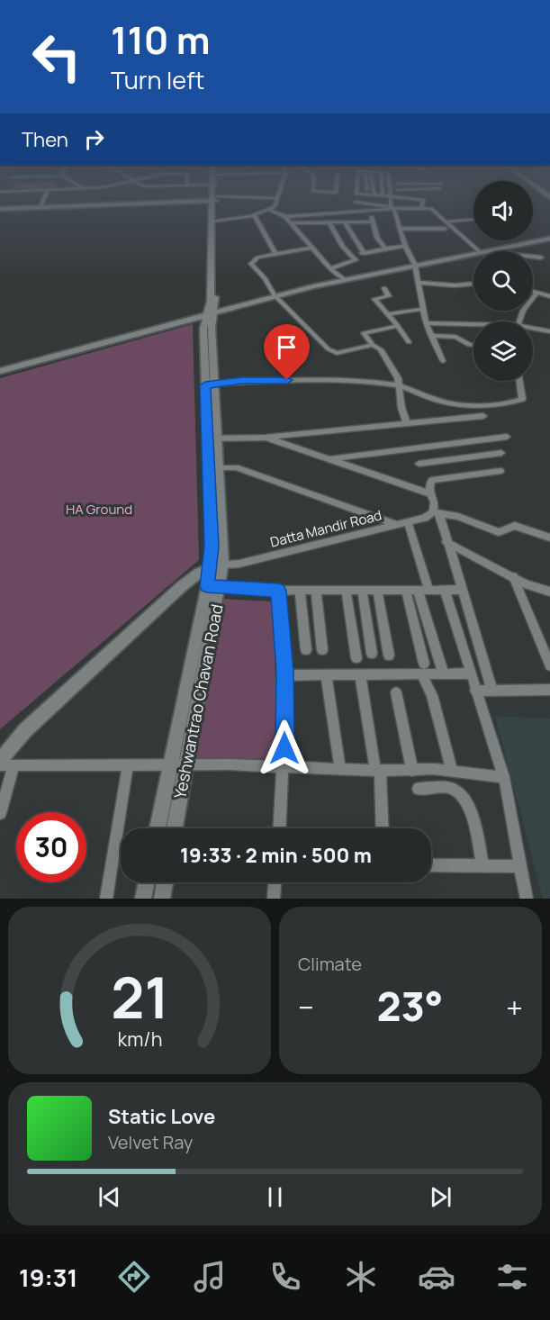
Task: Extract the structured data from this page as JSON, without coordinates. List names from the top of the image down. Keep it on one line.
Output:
{"streets":{"street":["Datta Mandir Road","Yeshwantrao Chavan Road"]},"crossings":[["Datta Mandir Road","Yeshwantrao Chavan Road"]],"parks":["HA Ground"],"page":{"turn":["110 m","Turn left"],"then":"Then","limit":"30","trip":"19:33 · 2 min · 500 m","tile":"Climate","heat":["−","23°","+"],"song":["Static Love","Velvet Ray"],"tabs":"19:31","gauge":["21","km/h"]}}
